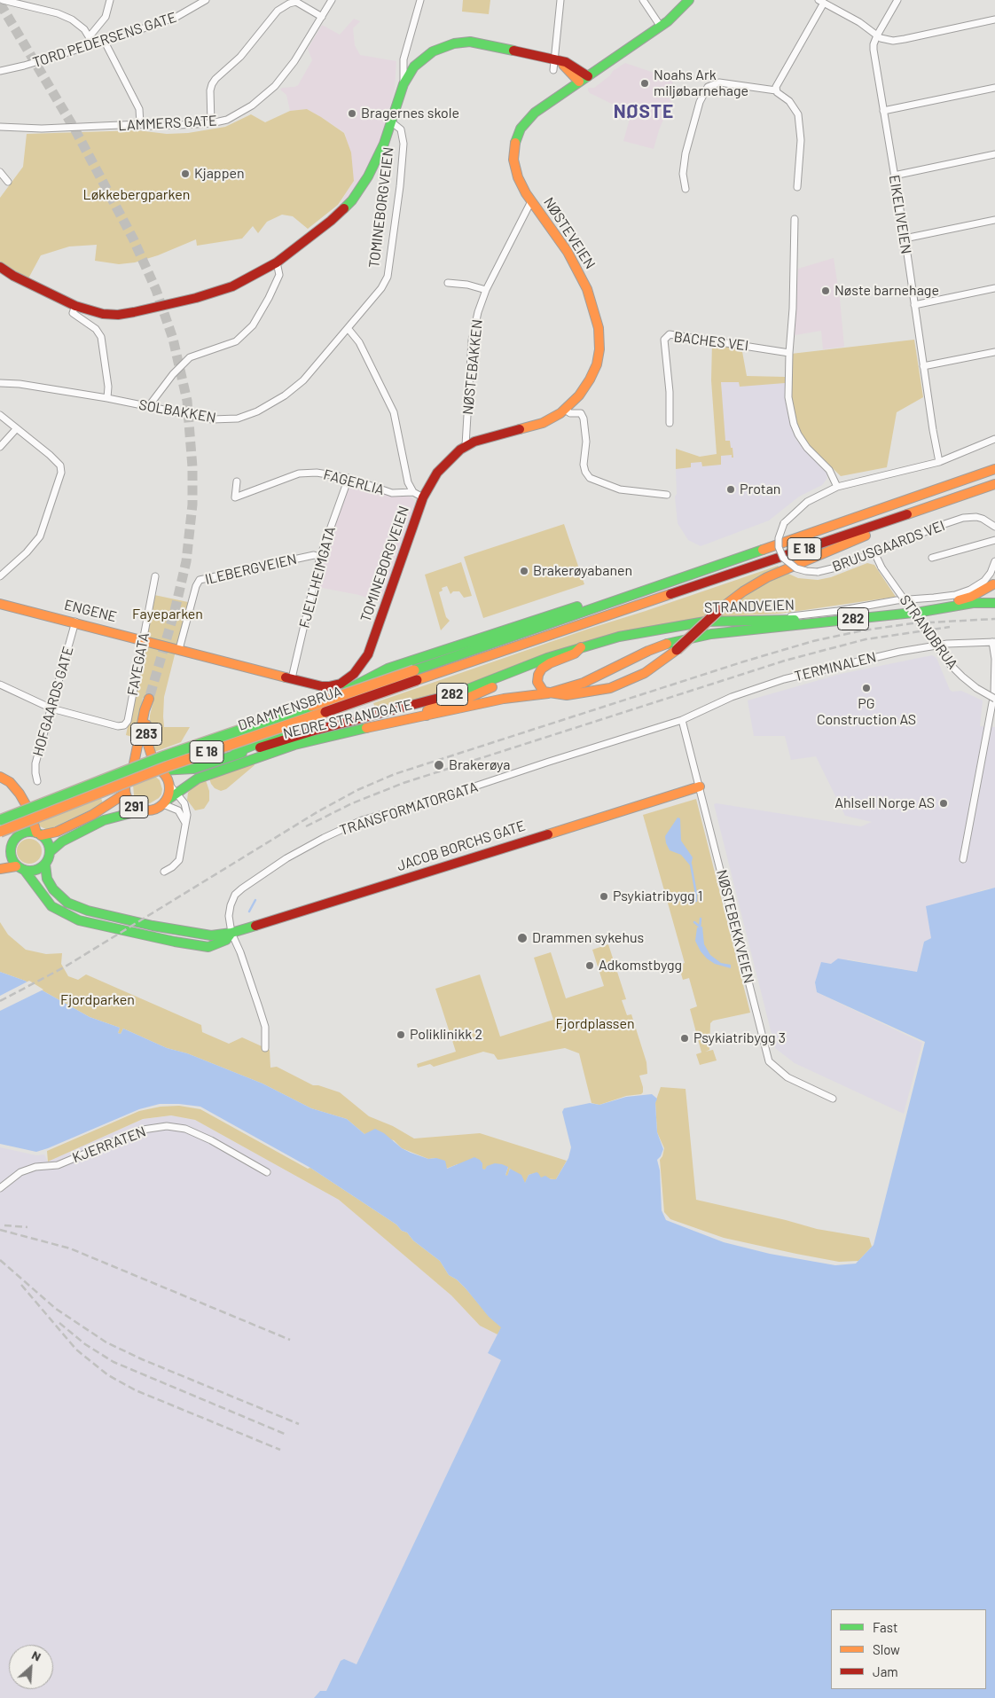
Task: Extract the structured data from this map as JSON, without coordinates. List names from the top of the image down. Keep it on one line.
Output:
{"streets":{"main road":["TOMINEBORGVEIEN","NØSTEVEIEN","E 18","STRANDVEIEN","ENGENE","282","DRAMMENSBRUA","NEDRE STRANDGATE","283","291","JACOB BORCHS GATE"],"street":["TORD PEDERSENS GATE","LAMMERS GATE","EIKELIVEIEN","BACHES VEI","NØSTEBAKKEN","SOLBAKKEN","FAGERLIA","BRUUSGAARDS VEI","ILEBERGVEIEN","FJELLHEIMGATA","STRANDBRUA","FAYEGATA","TERMINALEN","HOFGAARDS GATE","TRANSFORMATORGATA","NØSTEBEKKVEIEN","KJERRATEN"]},"crossings":[["TOMINEBORGVEIEN","NØSTEVEIEN"],["TOMINEBORGVEIEN","SOLBAKKEN"],["TOMINEBORGVEIEN","FAGERLIA"],["TOMINEBORGVEIEN","FJELLHEIMGATA"],["TOMINEBORGVEIEN","ENGENE"],["EIKELIVEIEN","BRUUSGAARDS VEI"],["NØSTEVEIEN","NØSTEBAKKEN"],["FAGERLIA","FJELLHEIMGATA"],["BRUUSGAARDS VEI","STRANDBRUA"],["E 18","STRANDVEIEN"],["E 18","DRAMMENSBRUA"],["E 18","NEDRE STRANDGATE"],["ILEBERGVEIEN","FJELLHEIMGATA"],["ILEBERGVEIEN","ENGENE"],["STRANDVEIEN","282"],["STRANDVEIEN","NEDRE STRANDGATE"],["ENGENE","FAYEGATA"],["ENGENE","HOFGAARDS GATE"],["282","NEDRE STRANDGATE"],["FAYEGATA","HOFGAARDS GATE"],["TERMINALEN","TRANSFORMATORGATA"],["TERMINALEN","NØSTEBEKKVEIEN"],["NEDRE STRANDGATE","283"],["NEDRE STRANDGATE","291"],["283","291"],["291","JACOB BORCHS GATE"],["TRANSFORMATORGATA","JACOB BORCHS GATE"],["TRANSFORMATORGATA","NØSTEBEKKVEIEN"],["JACOB BORCHS GATE","NØSTEBEKKVEIEN"]],"districts":["NØSTE"],"parks":["Løkkebergparken","Fayeparken","Fjordparken","Fjordplassen"],"places":["Noahs Ark miljøbarnehage","Bragernes skole","Kjappen","Nøste barnehage","Protan","Brakerøyabanen","PG Construction AS","Brakerøya","Ahlsell Norge AS","Psykiatribygg 1","Drammen sykehus","Adkomstbygg","Poliklinikk 2","Psykiatribygg 3"],"legend":["Fast","Slow","Jam"],"north":"top right"}
